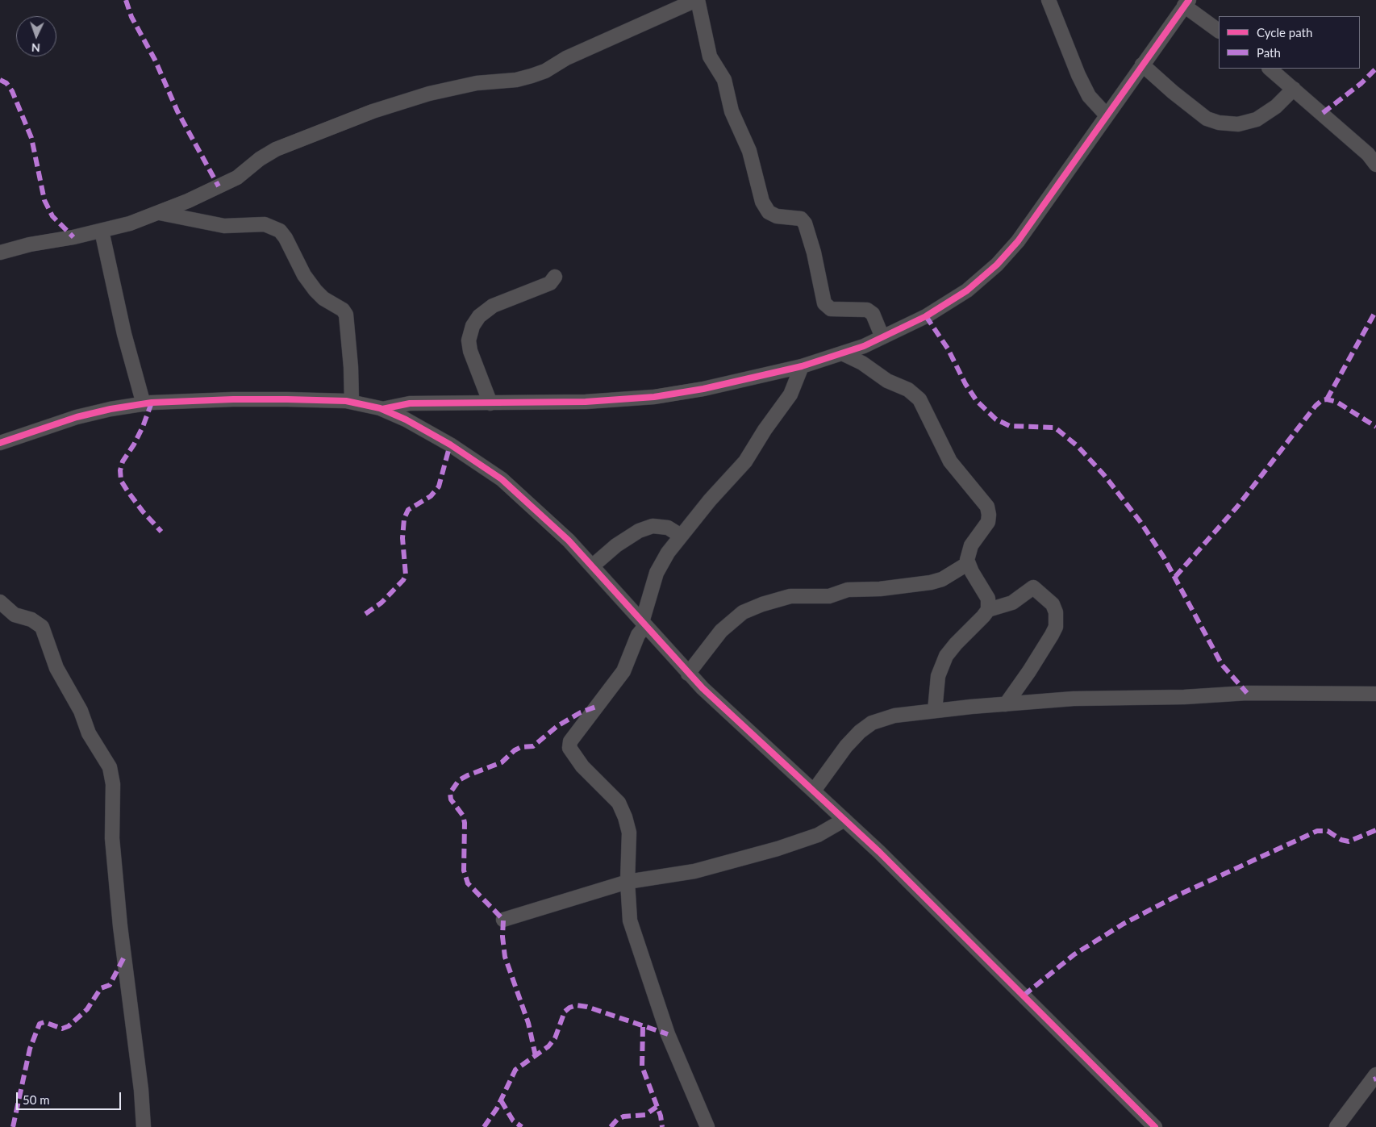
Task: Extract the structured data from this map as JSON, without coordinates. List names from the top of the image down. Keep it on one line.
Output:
{"legend":["Cycle path","Path"],"scale_bar":"50 m","north":"bottom"}
